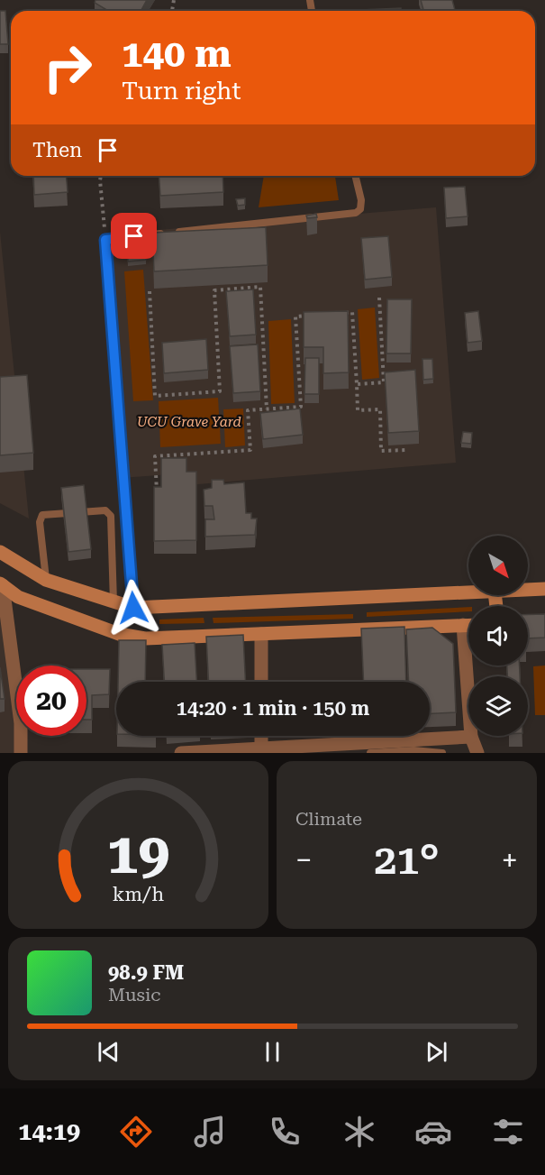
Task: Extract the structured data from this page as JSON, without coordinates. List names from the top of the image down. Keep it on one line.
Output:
{"parks":["UCU Grave Yard"],"north":"bottom right","page":{"turn":["140 m","Turn right"],"then":"Then","limit":"20","trip":"14:20 · 1 min · 150 m","tile":"Climate","heat":["−","21°","+"],"song":["98.9 FM","Music"],"tabs":"14:19","gauge":["19","km/h"]}}
